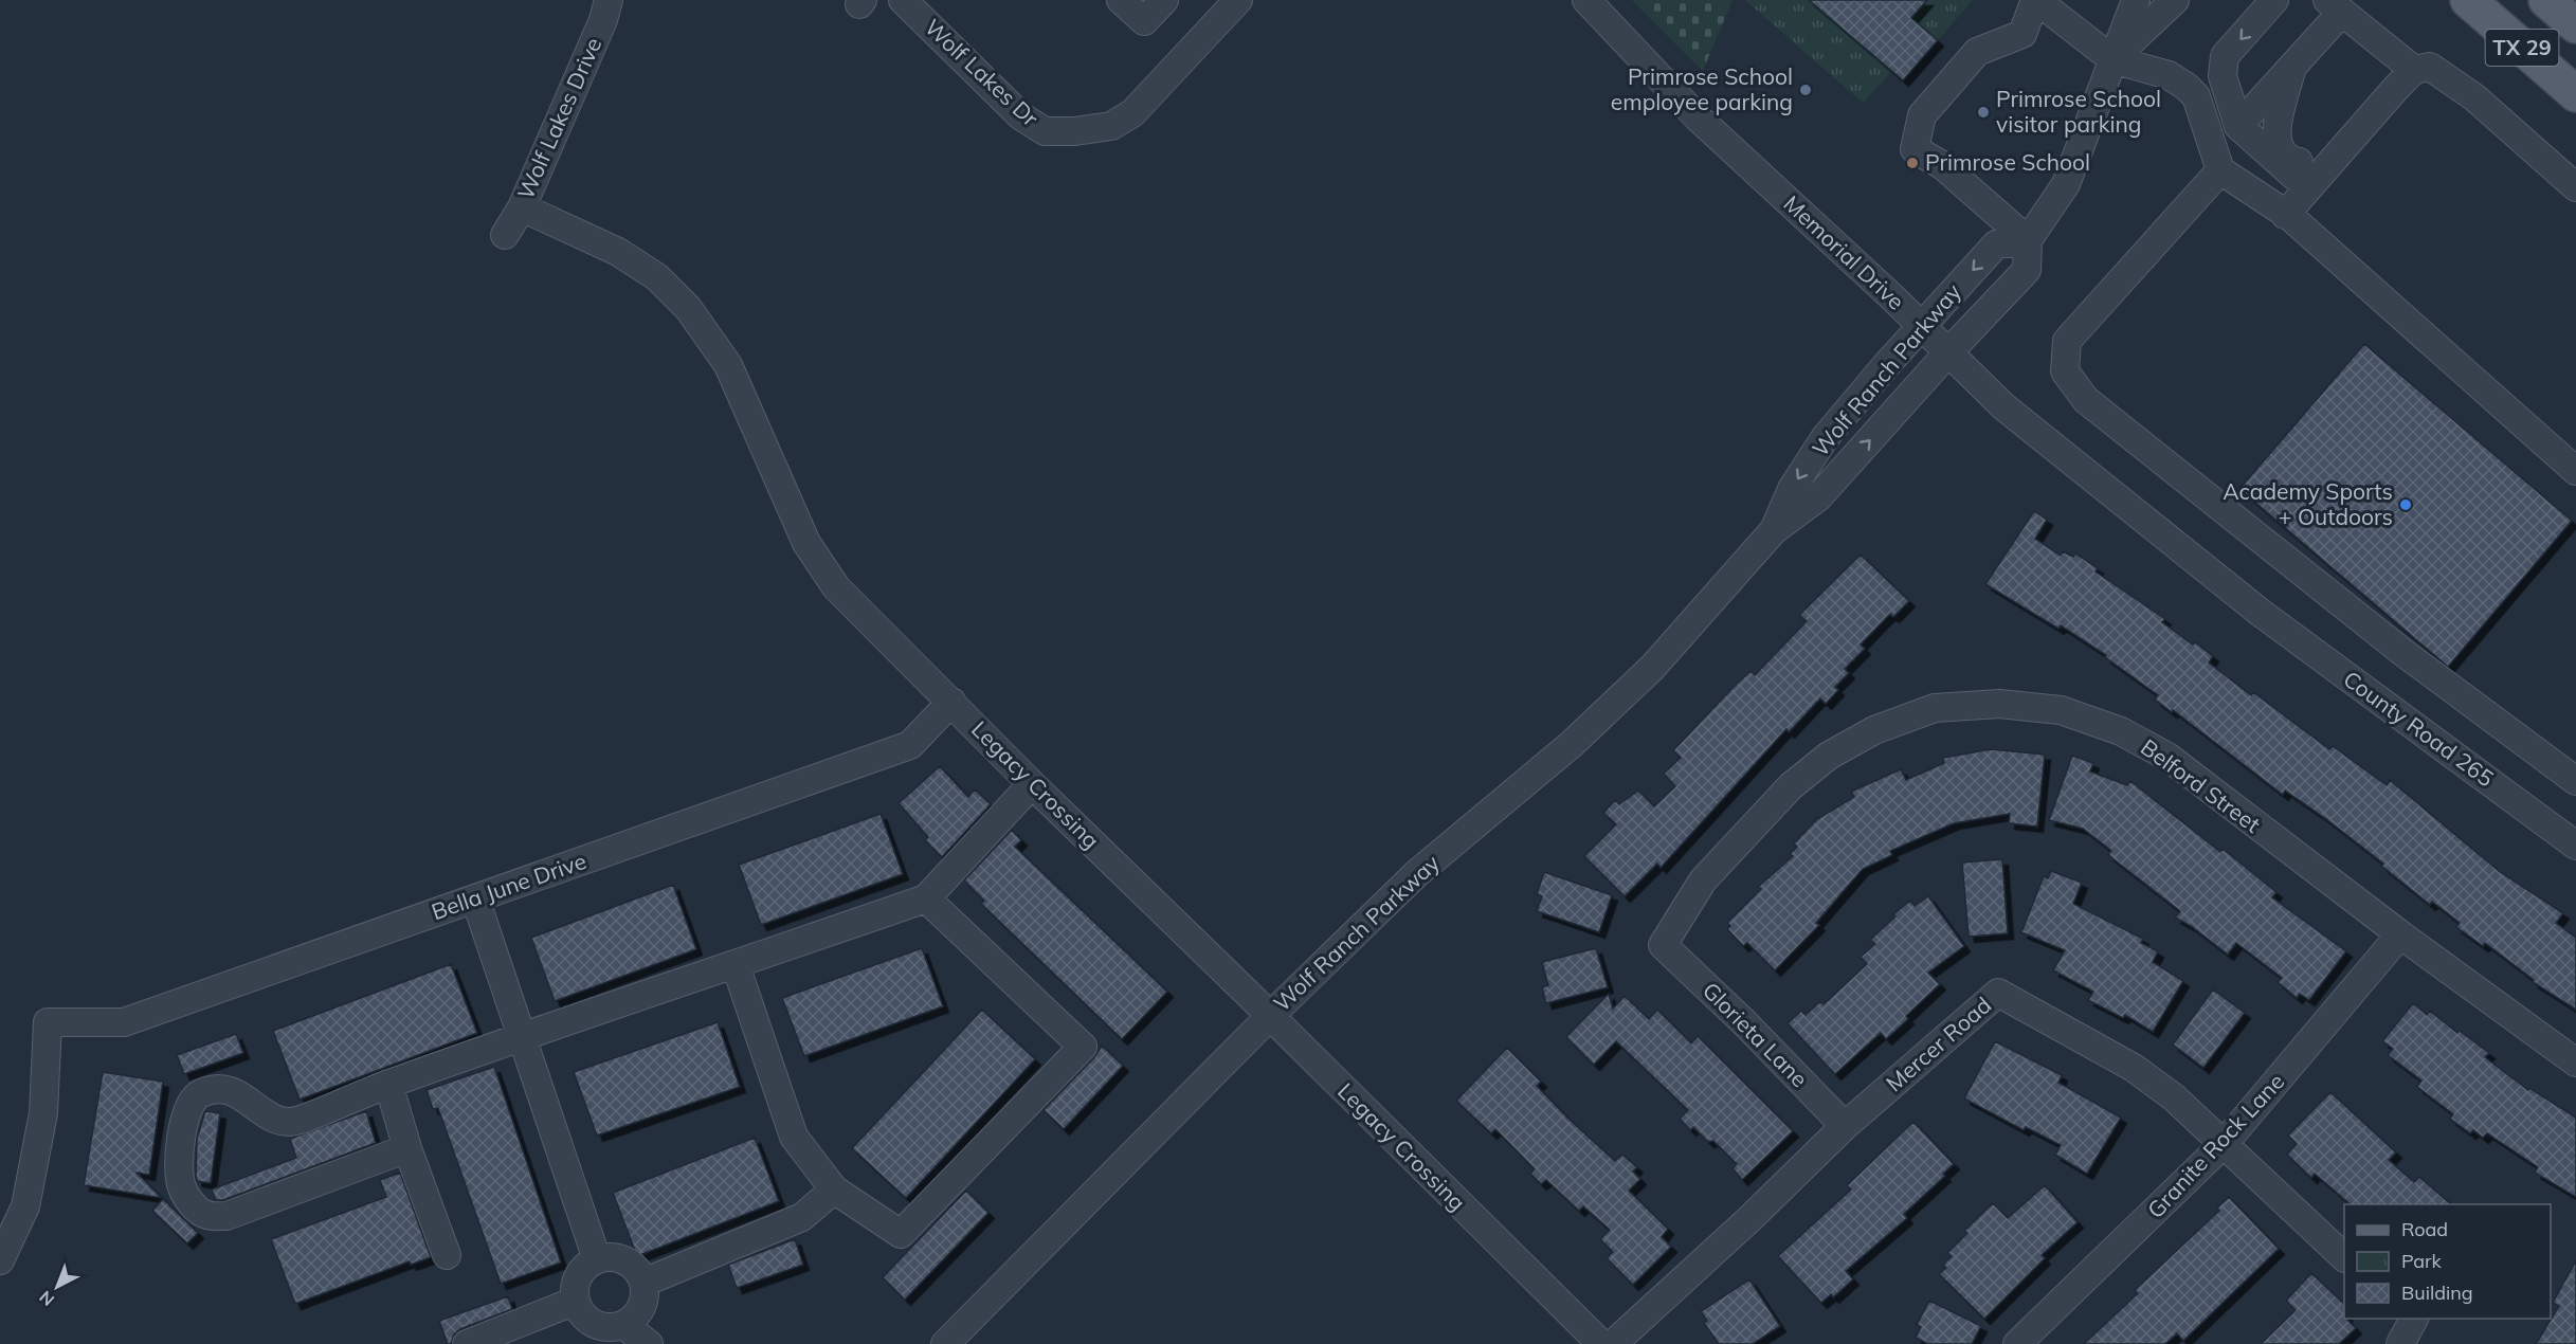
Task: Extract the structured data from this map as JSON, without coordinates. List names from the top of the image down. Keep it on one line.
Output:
{"streets":{"main road":["TX 29"],"street":["Wolf Lakes Dr","Wolf Lakes Drive","Memorial Drive","Wolf Ranch Parkway","County Road 265","Legacy Crossing","Belford Street","Bella June Drive","Glorieta Lane","Mercer Road","Granite Rock Lane"]},"crossings":[["Wolf Lakes Drive","Legacy Crossing"],["Memorial Drive","Wolf Ranch Parkway"],["Memorial Drive","County Road 265"],["Wolf Ranch Parkway","Legacy Crossing"],["Legacy Crossing","Bella June Drive"],["Belford Street","Glorieta Lane"],["Belford Street","Granite Rock Lane"],["Glorieta Lane","Mercer Road"],["Mercer Road","Granite Rock Lane"]],"places":["Primrose School employee parking","Primrose School visitor parking","Primrose School","Academy Sports + Outdoors"],"legend":["Road","Park","Building"],"north":"bottom left"}
